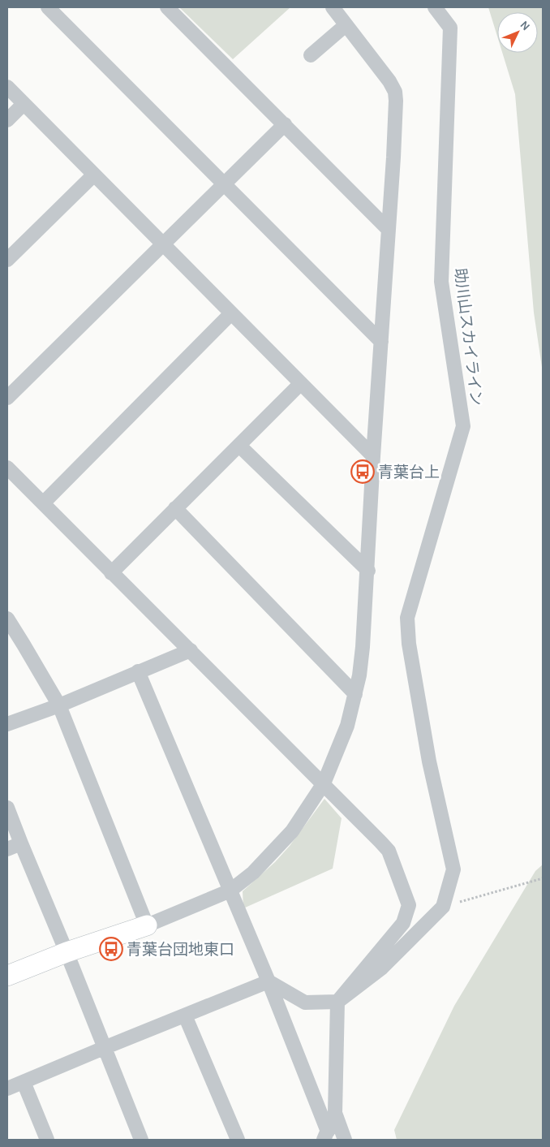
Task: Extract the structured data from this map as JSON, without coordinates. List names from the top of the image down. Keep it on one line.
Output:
{"streets":{"street":["助川山スカイライン"]},"places":{"bus stop":["青葉台上","青葉台団地東口"]},"north":"top right"}
